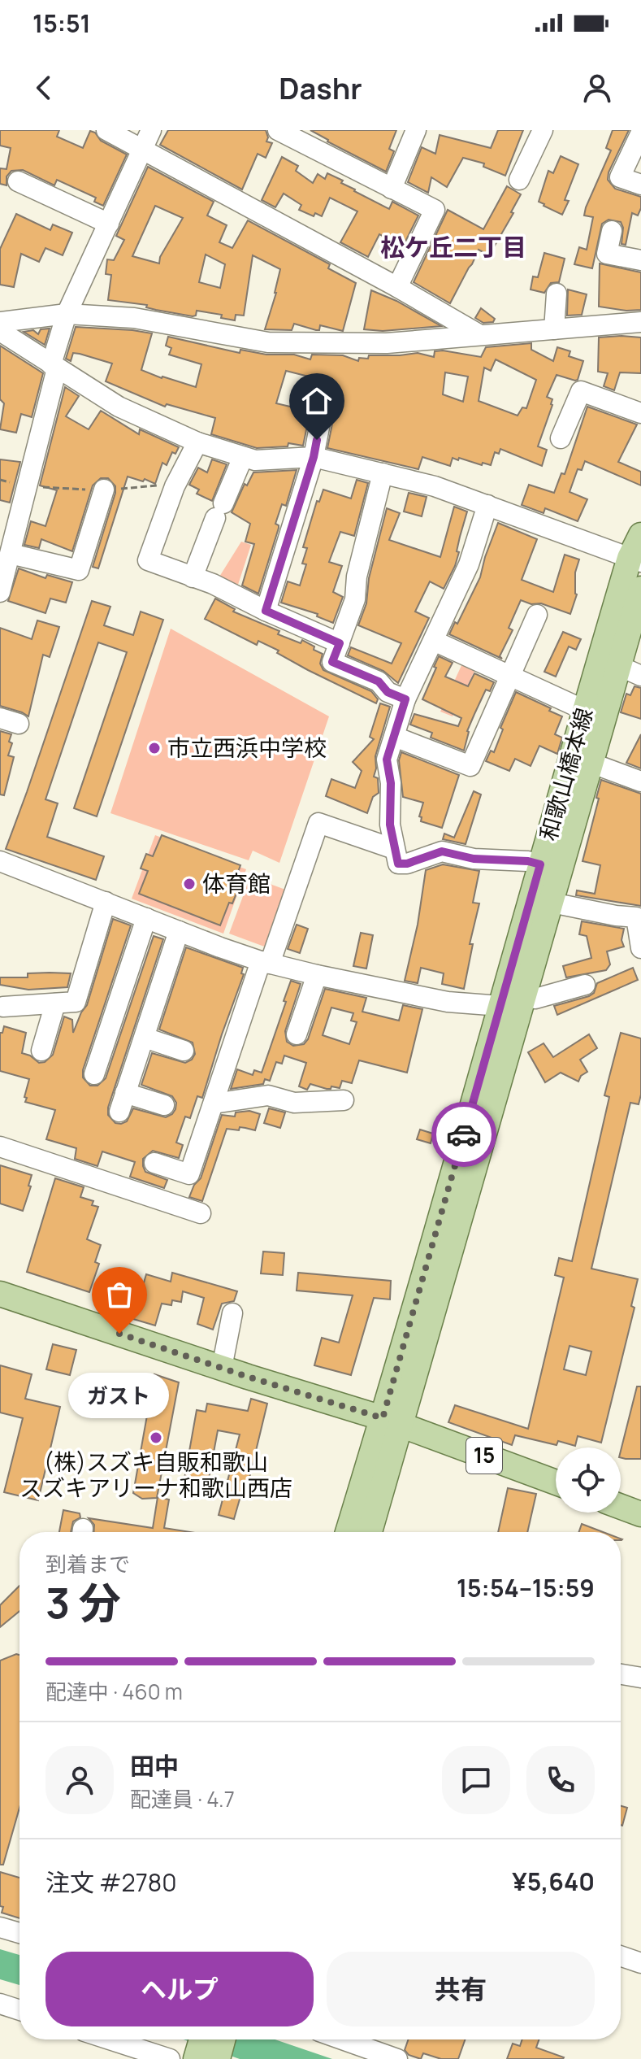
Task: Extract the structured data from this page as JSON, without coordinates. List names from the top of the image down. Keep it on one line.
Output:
{"streets":{"main road":["和歌山橋本線","15"]},"crossings":[["和歌山橋本線","15"]],"districts":["松ケ丘二丁目"],"places":["市立西浜中学校","体育館","ガスト","(株)スズキ自販和歌山 スズキアリーナ和歌山西店"],"page":{"status":"15:51","header":"Dashr","bubble":"ガスト","heading":["3 分","到着まで","15:54–15:59"],"panel":["田中","配達員 · 4.7","注文 #2780","¥5,640"],"bar":"配達中 · 460 m","buttons":["ヘルプ","共有"]}}
